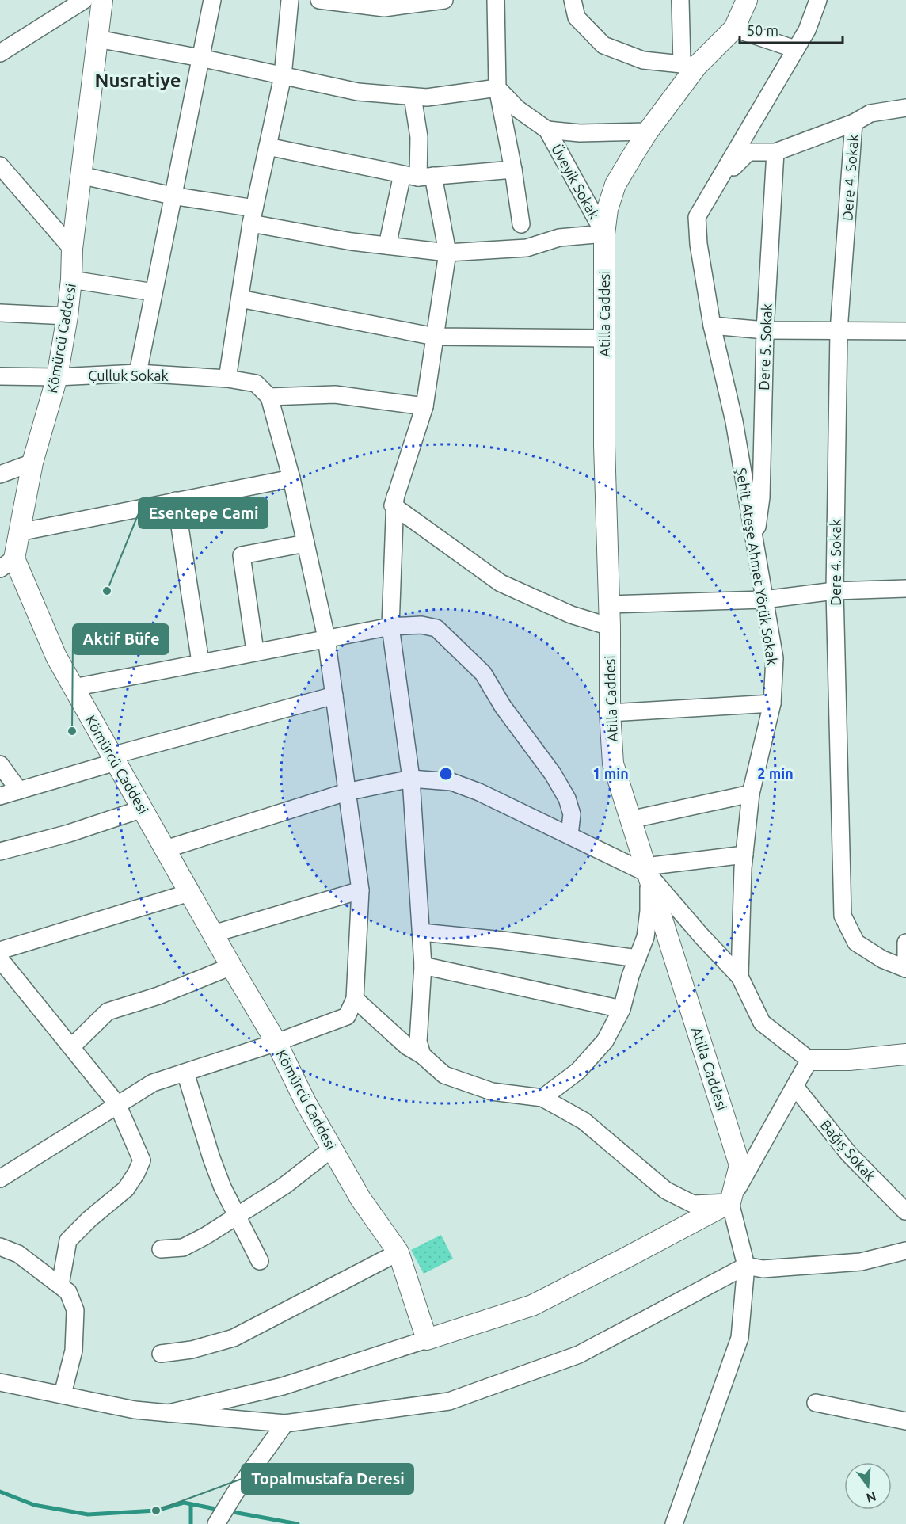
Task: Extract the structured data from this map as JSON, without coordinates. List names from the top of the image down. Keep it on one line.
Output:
{"streets":{"street":["Dere 4. Sokak","Üveyik Sokak","Atilla Caddesi","Kömürcü Caddesi","Dere 5. Sokak","Çulluk Sokak","Şehit Ateşe Ahmet Yörük Sokak","Bağış Sokak"]},"crossings":[["Üveyik Sokak","Atilla Caddesi"],["Kömürcü Caddesi","Çulluk Sokak"],["Dere 5. Sokak","Şehit Ateşe Ahmet Yörük Sokak"]],"districts":["Nusratiye"],"places":["Esentepe Cami","Aktif Büfe","Topalmustafa Deresi"],"scale_bar":"50 m","north":"bottom","rings":["1 min","2 min"]}
